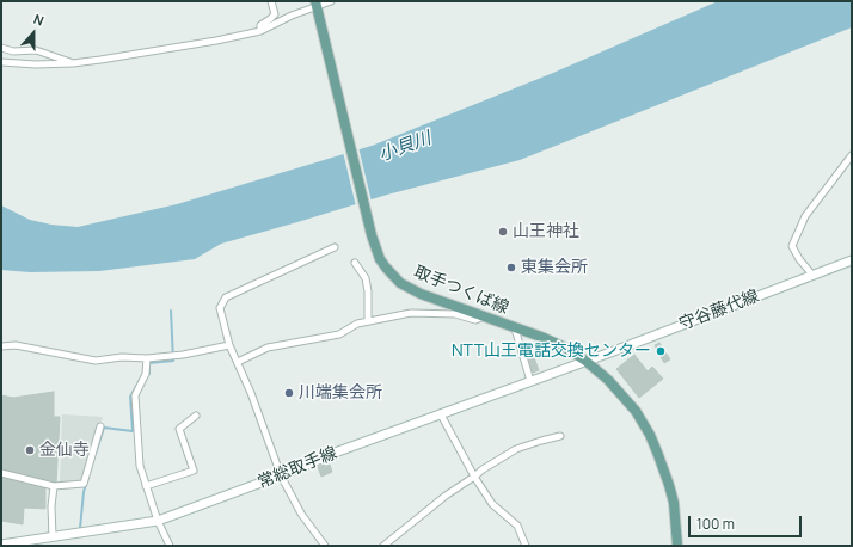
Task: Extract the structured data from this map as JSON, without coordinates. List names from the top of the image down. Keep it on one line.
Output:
{"streets":{"main road":["取手つくば線","守谷藤代線","常総取手線"]},"crossings":[["取手つくば線","守谷藤代線"],["取手つくば線","常総取手線"],["守谷藤代線","常総取手線"]],"water":["小貝川"],"places":["山王神社","東集会所","NTT山王電話交換センター","川端集会所","金仙寺"],"scale_bar":"100 m","north":"top"}
